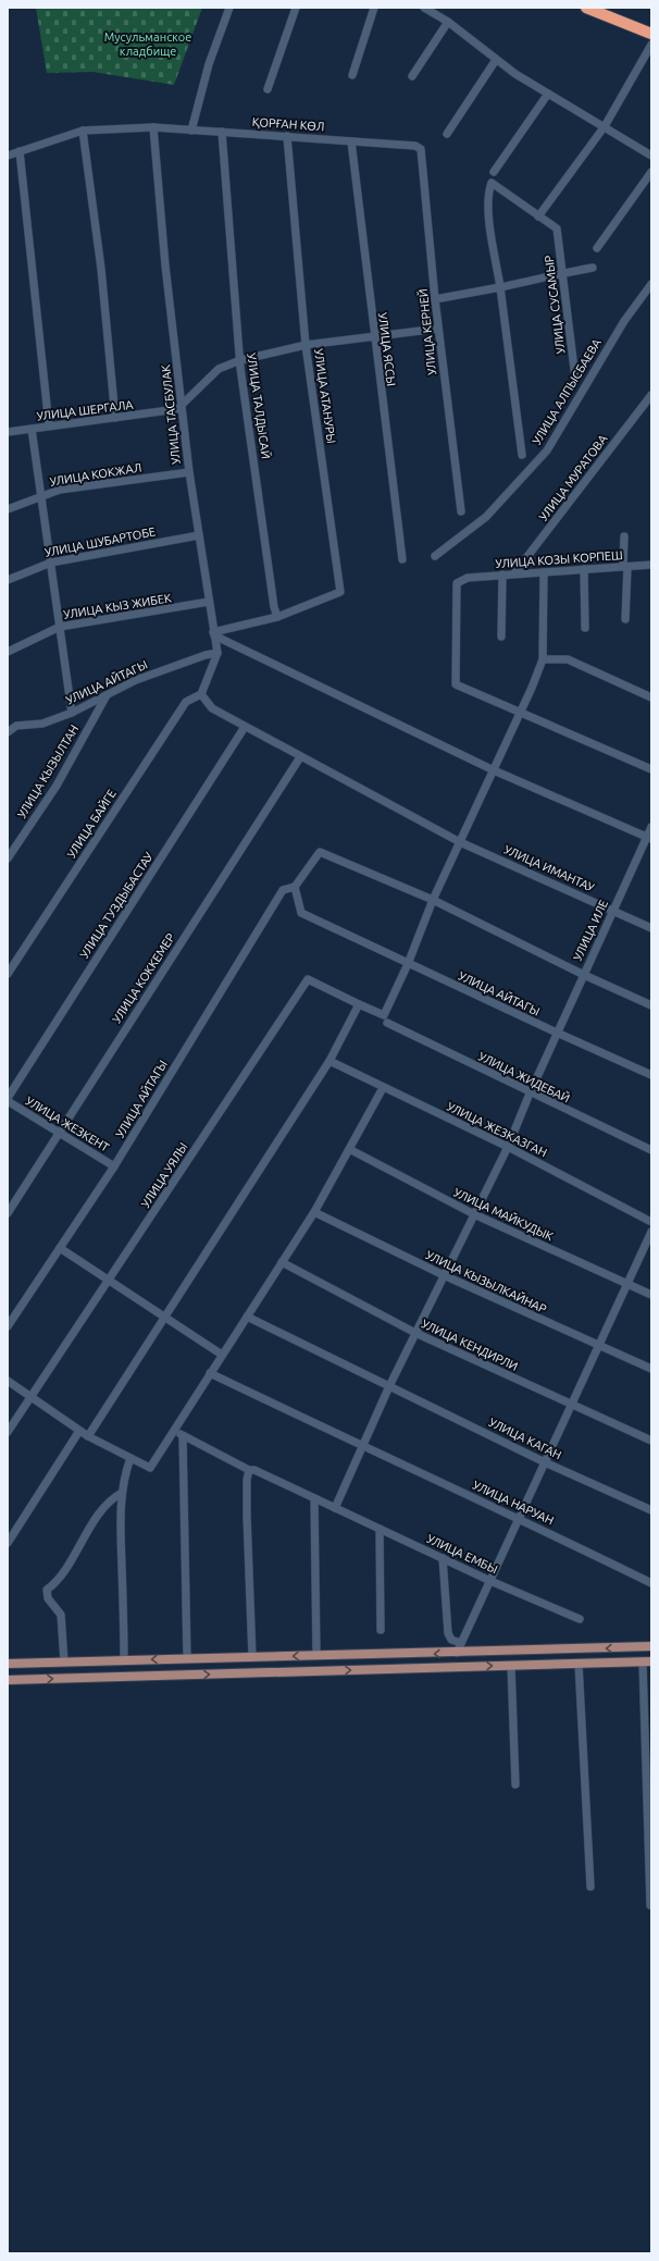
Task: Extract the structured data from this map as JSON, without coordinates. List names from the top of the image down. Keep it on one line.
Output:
{"streets":{"street":["ҚОРҒАН КӨЛ","УЛИЦА СУСАМЫР","УЛИЦА КЕРНЕЙ","УЛИЦА ЯССЫ","УЛИЦА АЛПЫСБАЕВА","УЛИЦА АТАНУРЫ","УЛИЦА ТАЛДЫСАЙ","УЛИЦА ШЕРГАЛА","УЛИЦА ТАСБУЛАК","УЛИЦА КОКЖАЛ","УЛИЦА МУРАТОВА","УЛИЦА ШУБАРТОБЕ","УЛИЦА КОЗЫ КОРПЕШ","УЛИЦА КЫЗ ЖИБЕК","УЛИЦА АЙТАГЫ","УЛИЦА КЫЗЫЛТАН","УЛИЦА БАЙГЕ","УЛИЦА ИМАНТАУ","УЛИЦА ТУЗДЫБАСТАУ","УЛИЦА ИЛЕ","УЛИЦА КОККЕМЕР","УЛИЦА ЖИДЕБАЙ","УЛИЦА ЖЕЗКЕНТ","УЛИЦА ЖЕЗКАЗГАН","УЛИЦА УЯЛЫ","УЛИЦА МАЙКУДЫК","УЛИЦА КЫЗЫЛКАЙНАР","УЛИЦА КЕНДИРЛИ","УЛИЦА КАГАН","УЛИЦА НАРУАН","УЛИЦА ЕМБЫ"]},"crossings":[["ҚОРҒАН КӨЛ","УЛИЦА КЕРНЕЙ"],["ҚОРҒАН КӨЛ","УЛИЦА ЯССЫ"],["ҚОРҒАН КӨЛ","УЛИЦА АТАНУРЫ"],["ҚОРҒАН КӨЛ","УЛИЦА ТАЛДЫСАЙ"],["ҚОРҒАН КӨЛ","УЛИЦА ТАСБУЛАК"],["УЛИЦА АТАНУРЫ","УЛИЦА ТАЛДЫСАЙ"],["УЛИЦА ШЕРГАЛА","УЛИЦА ТАСБУЛАК"],["УЛИЦА ТАСБУЛАК","УЛИЦА КОКЖАЛ"],["УЛИЦА ТАСБУЛАК","УЛИЦА ШУБАРТОБЕ"],["УЛИЦА ТАСБУЛАК","УЛИЦА КЫЗ ЖИБЕК"],["УЛИЦА ТАСБУЛАК","УЛИЦА АЙТАГЫ"],["УЛИЦА МУРАТОВА","УЛИЦА КОЗЫ КОРПЕШ"],["УЛИЦА АЙТАГЫ","УЛИЦА КЫЗЫЛТАН"],["УЛИЦА АЙТАГЫ","УЛИЦА ЖЕЗКЕНТ"],["УЛИЦА БАЙГЕ","УЛИЦА ИМАНТАУ"],["УЛИЦА ИМАНТАУ","УЛИЦА ТУЗДЫБАСТАУ"],["УЛИЦА ИМАНТАУ","УЛИЦА ИЛЕ"],["УЛИЦА ИМАНТАУ","УЛИЦА КОККЕМЕР"],["УЛИЦА ТУЗДЫБАСТАУ","УЛИЦА ЖЕЗКЕНТ"],["УЛИЦА КОККЕМЕР","УЛИЦА ЖЕЗКЕНТ"]],"parks":["Мусульманское кладбище"]}
